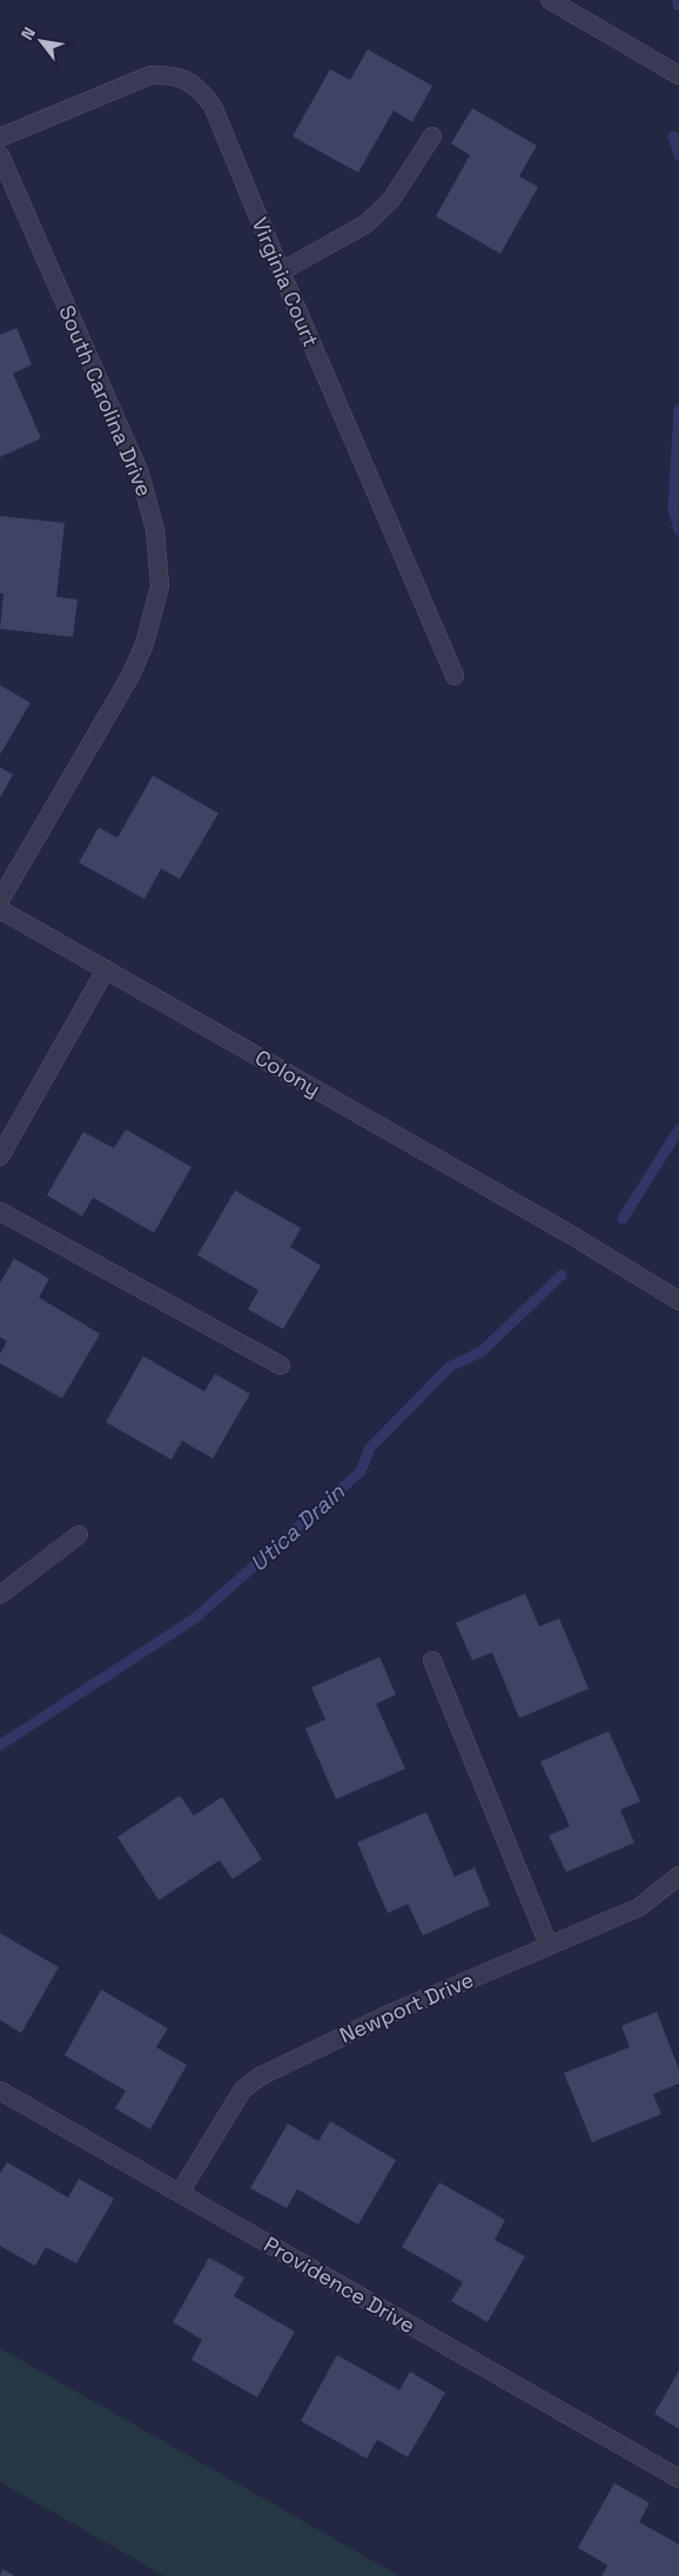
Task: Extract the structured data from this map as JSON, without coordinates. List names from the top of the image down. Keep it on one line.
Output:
{"streets":{"street":["Virginia Court","South Carolina Drive","Colony","Newport Drive","Providence Drive"]},"crossings":[["Newport Drive","Providence Drive"]],"water":["Utica Drain"],"north":"top left"}
